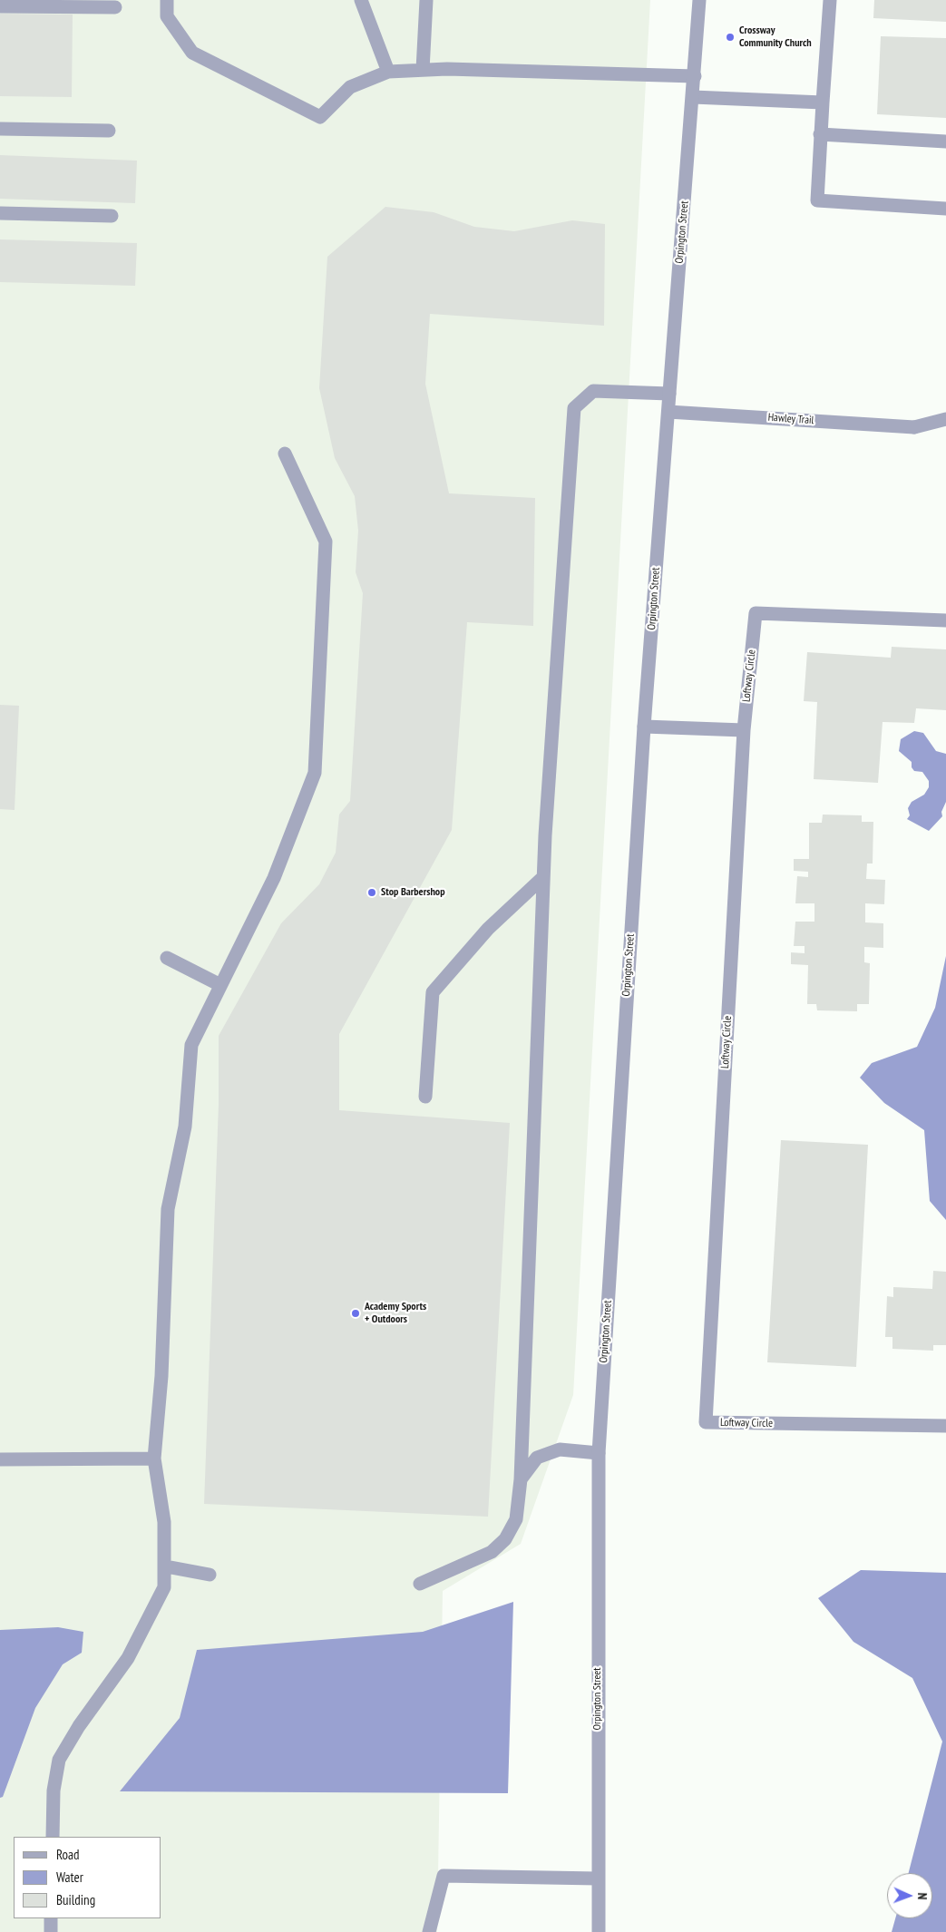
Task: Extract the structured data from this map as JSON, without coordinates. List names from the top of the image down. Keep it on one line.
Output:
{"streets":{"street":["Orpington Street","Hawley Trail","Loftway Circle"]},"crossings":[["Orpington Street","Hawley Trail"]],"places":["Crossway Community Church","Stop Barbershop","Academy Sports + Outdoors"],"legend":["Road","Water","Building"],"north":"right"}
